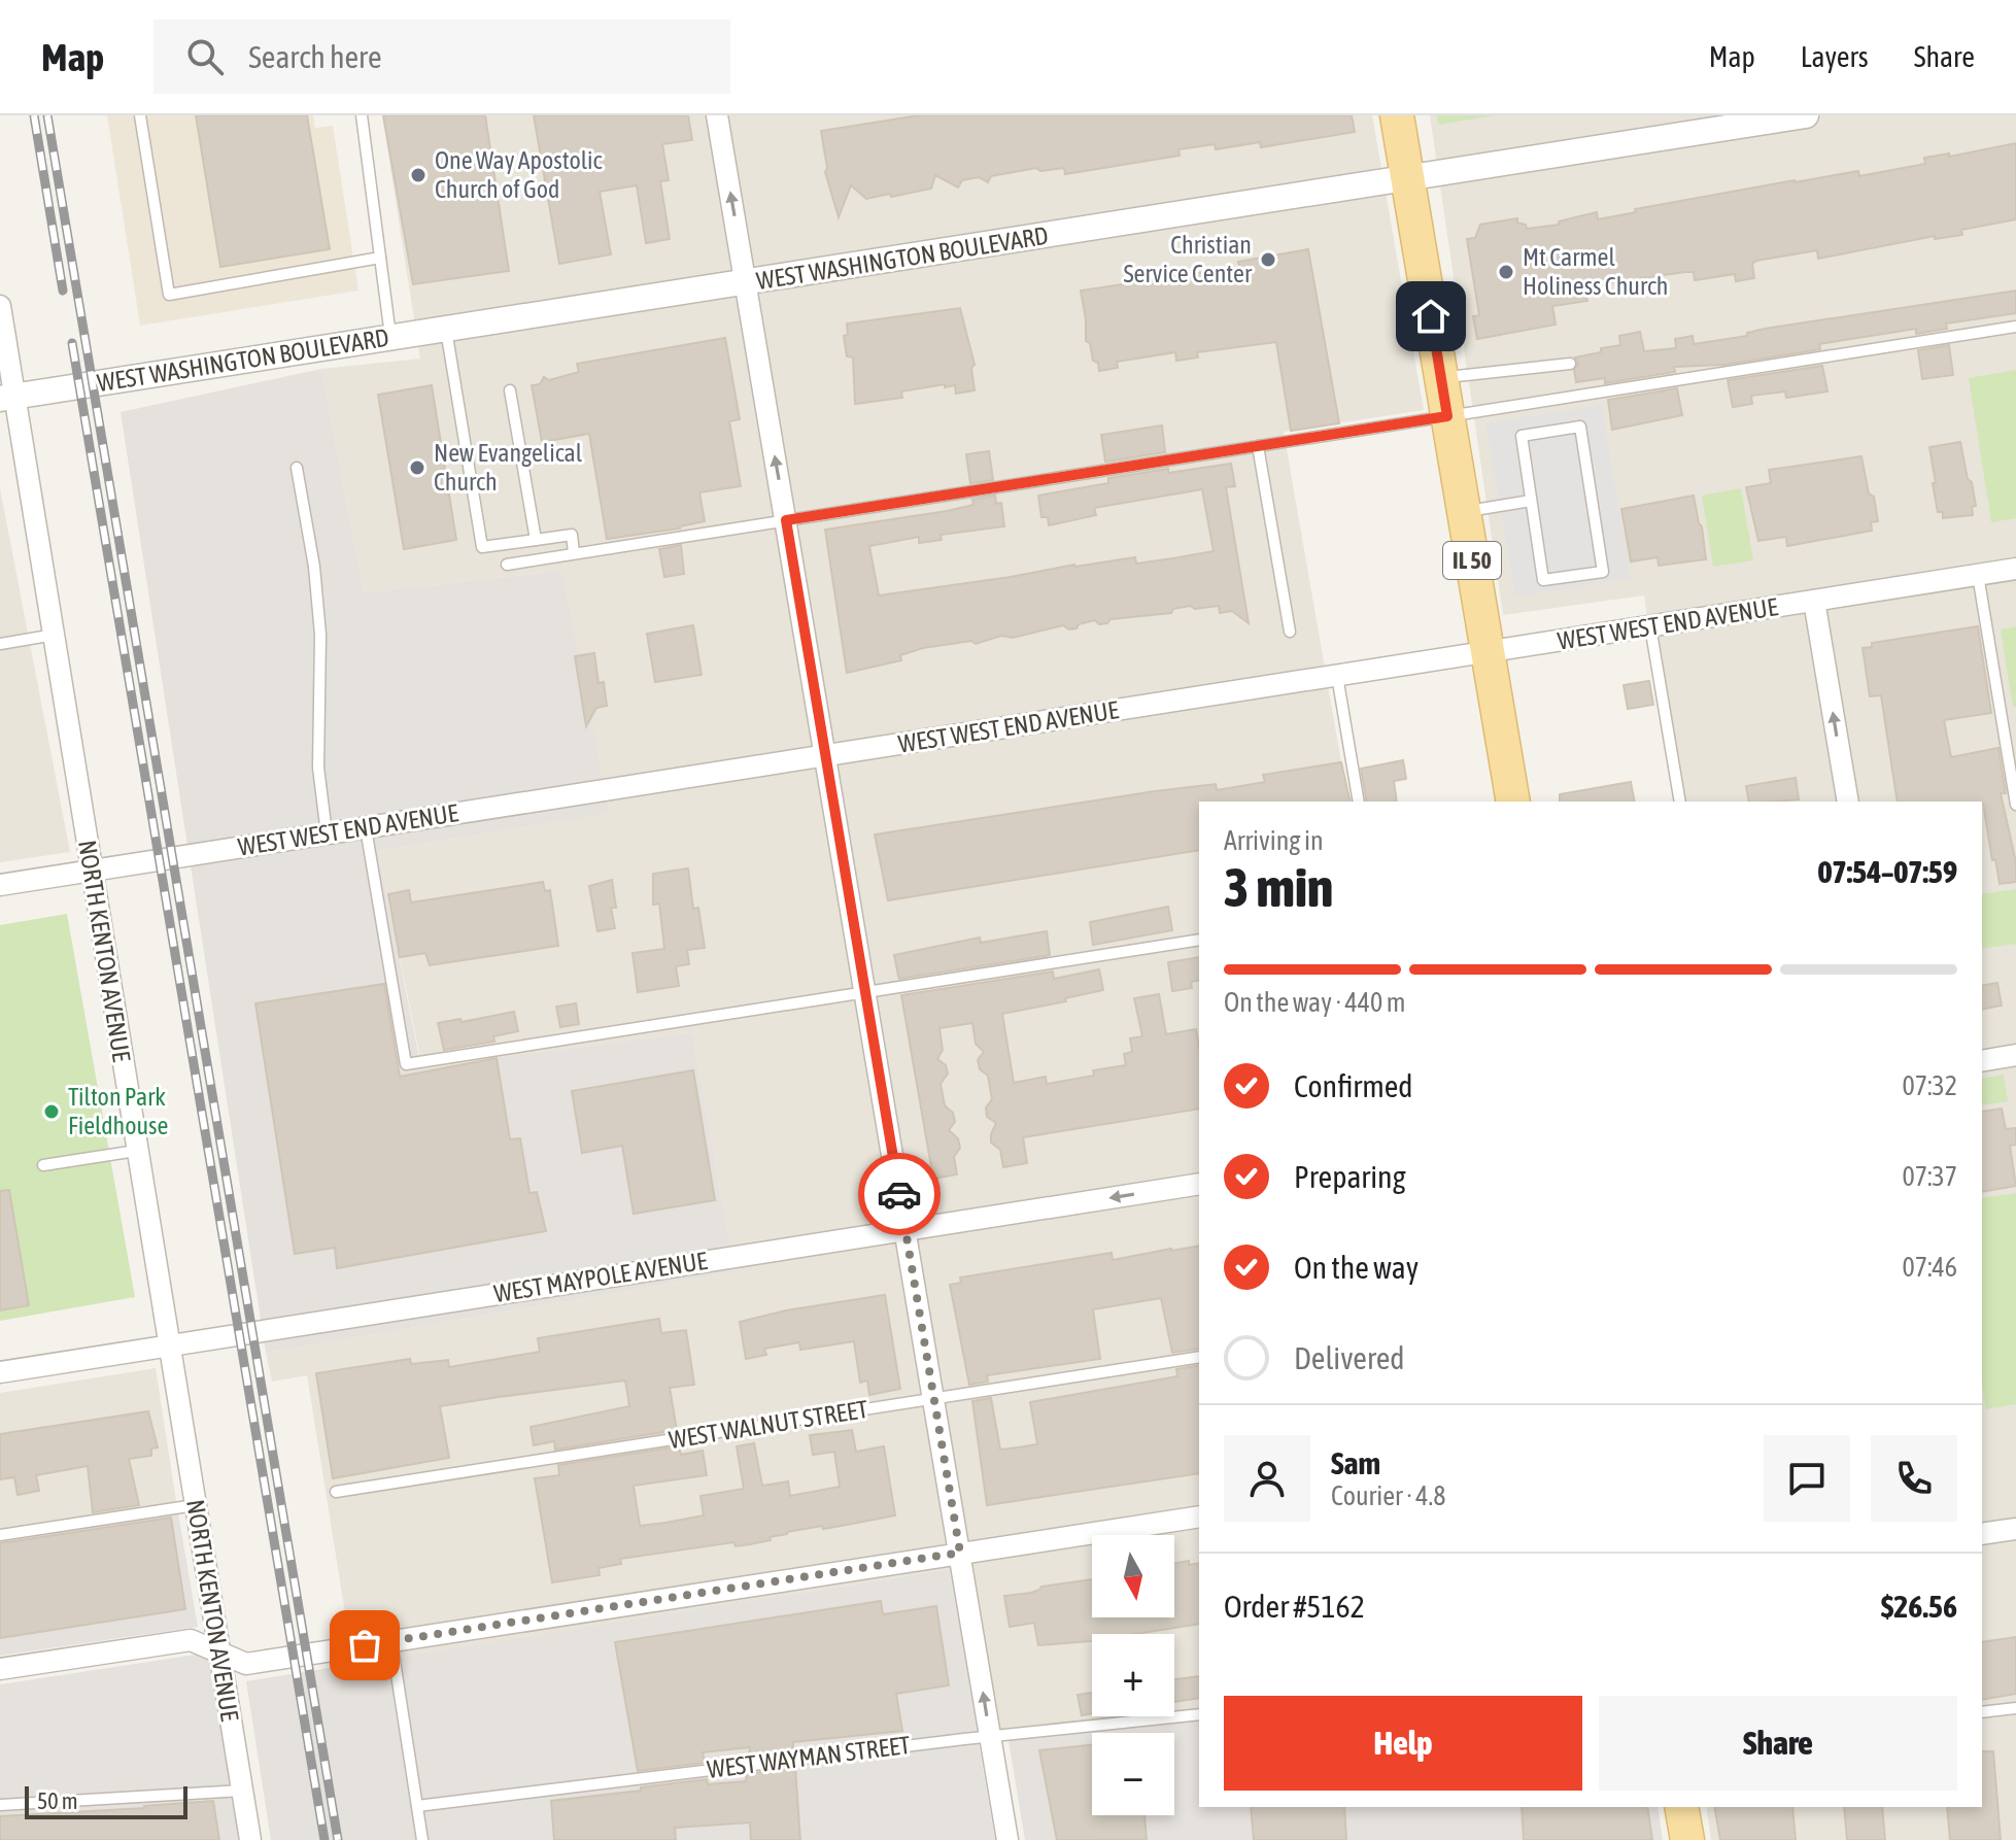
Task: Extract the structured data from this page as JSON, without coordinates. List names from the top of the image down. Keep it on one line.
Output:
{"streets":{"main road":["IL 50"],"street":["WEST WASHINGTON BOULEVARD","WEST WEST END AVENUE","NORTH KENTON AVENUE","WEST MAYPOLE AVENUE"],"lane":["WEST WALNUT STREET","WEST WAYMAN STREET"]},"crossings":[["WEST WASHINGTON BOULEVARD","IL 50"],["WEST WASHINGTON BOULEVARD","NORTH KENTON AVENUE"],["IL 50","WEST WEST END AVENUE"],["WEST WEST END AVENUE","NORTH KENTON AVENUE"],["NORTH KENTON AVENUE","WEST MAYPOLE AVENUE"]],"places":["One Way Apostolic Church of God","Christian Service Center","Mt Carmel Holiness Church","New Evangelical Church","Tilton Park Fieldhouse"],"scale_bar":"50 m","north":"bottom","page":{"header":"Map","search":"Search here","nav":["Map","Layers","Share"],"heading":["3 min","Arriving in","07:54–07:59"],"panel":["Sam","Courier · 4.8","Order #5162","$26.56"],"bar":"On the way · 440 m","list":[["Confirmed","07:32"],["Preparing","07:37"],["On the way","07:46"],"Delivered"],"map_buttons":["+","−"],"buttons":["Help","Share"],"scale":"50 m"}}
